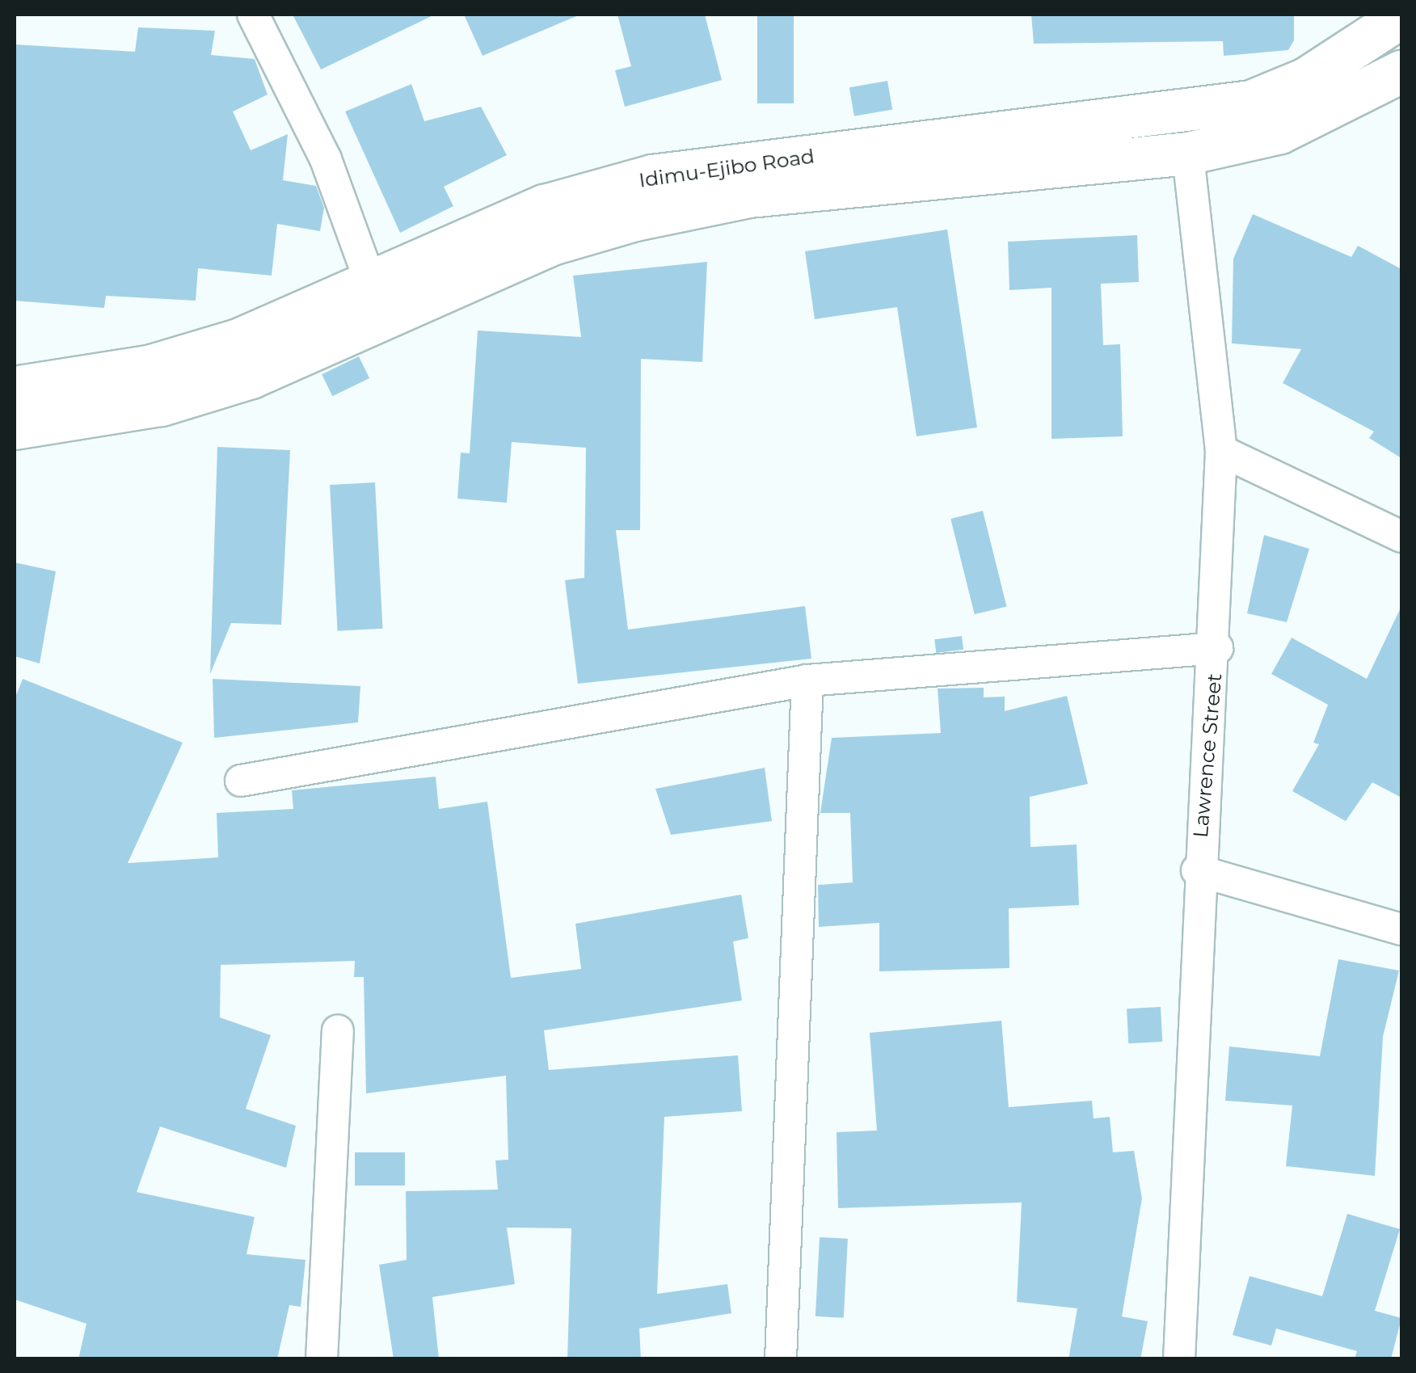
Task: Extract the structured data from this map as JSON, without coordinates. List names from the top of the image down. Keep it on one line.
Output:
{"streets":{"main road":["Idimu-Ejibo Road"],"street":["Lawrence Street"]},"crossings":[["Idimu-Ejibo Road","Lawrence Street"]]}
